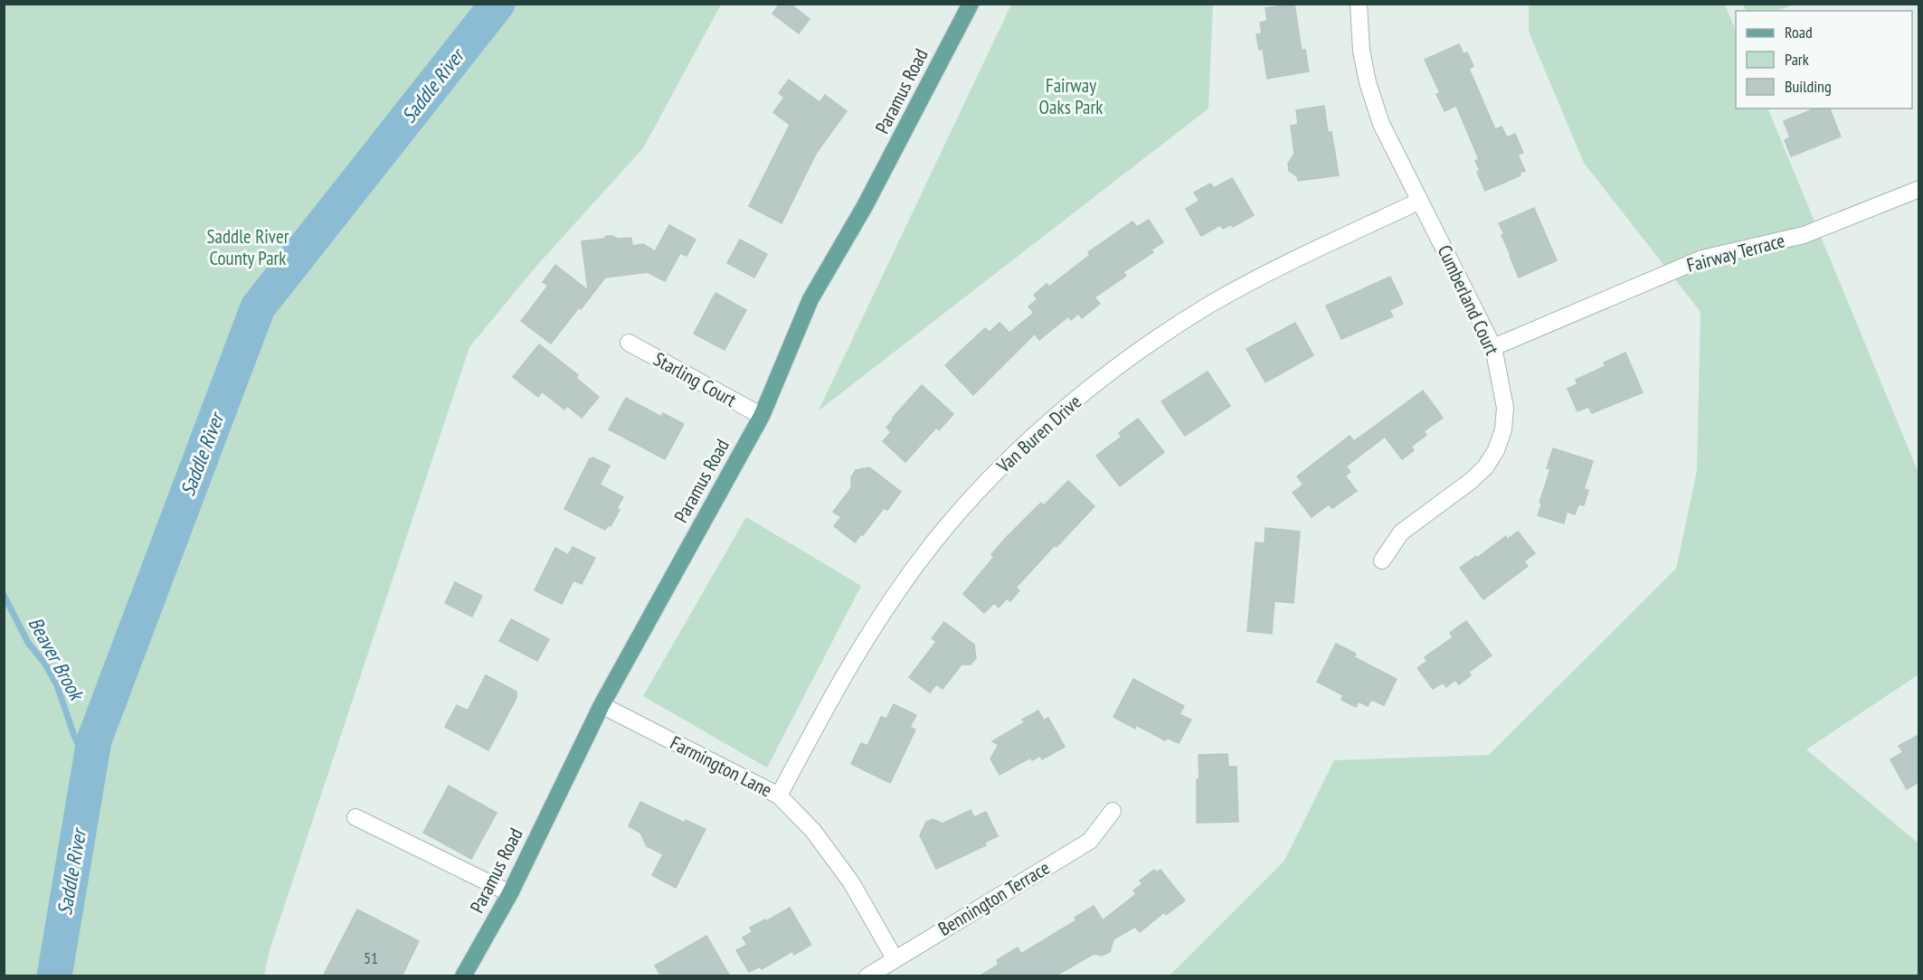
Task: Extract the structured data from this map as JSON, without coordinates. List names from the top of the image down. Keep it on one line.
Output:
{"streets":{"main road":["Paramus Road"],"street":["Fairway Terrace","Cumberland Court","Starling Court","Van Buren Drive","Farmington Lane","Bennington Terrace"]},"crossings":[["Paramus Road","Starling Court"],["Paramus Road","Farmington Lane"],["Fairway Terrace","Cumberland Court"],["Cumberland Court","Van Buren Drive"],["Van Buren Drive","Farmington Lane"],["Farmington Lane","Bennington Terrace"]],"water":["Saddle River","Beaver Brook"],"parks":["Fairway Oaks Park","Saddle River County Park"],"house_numbers":["51"],"legend":["Road","Park","Building"]}
